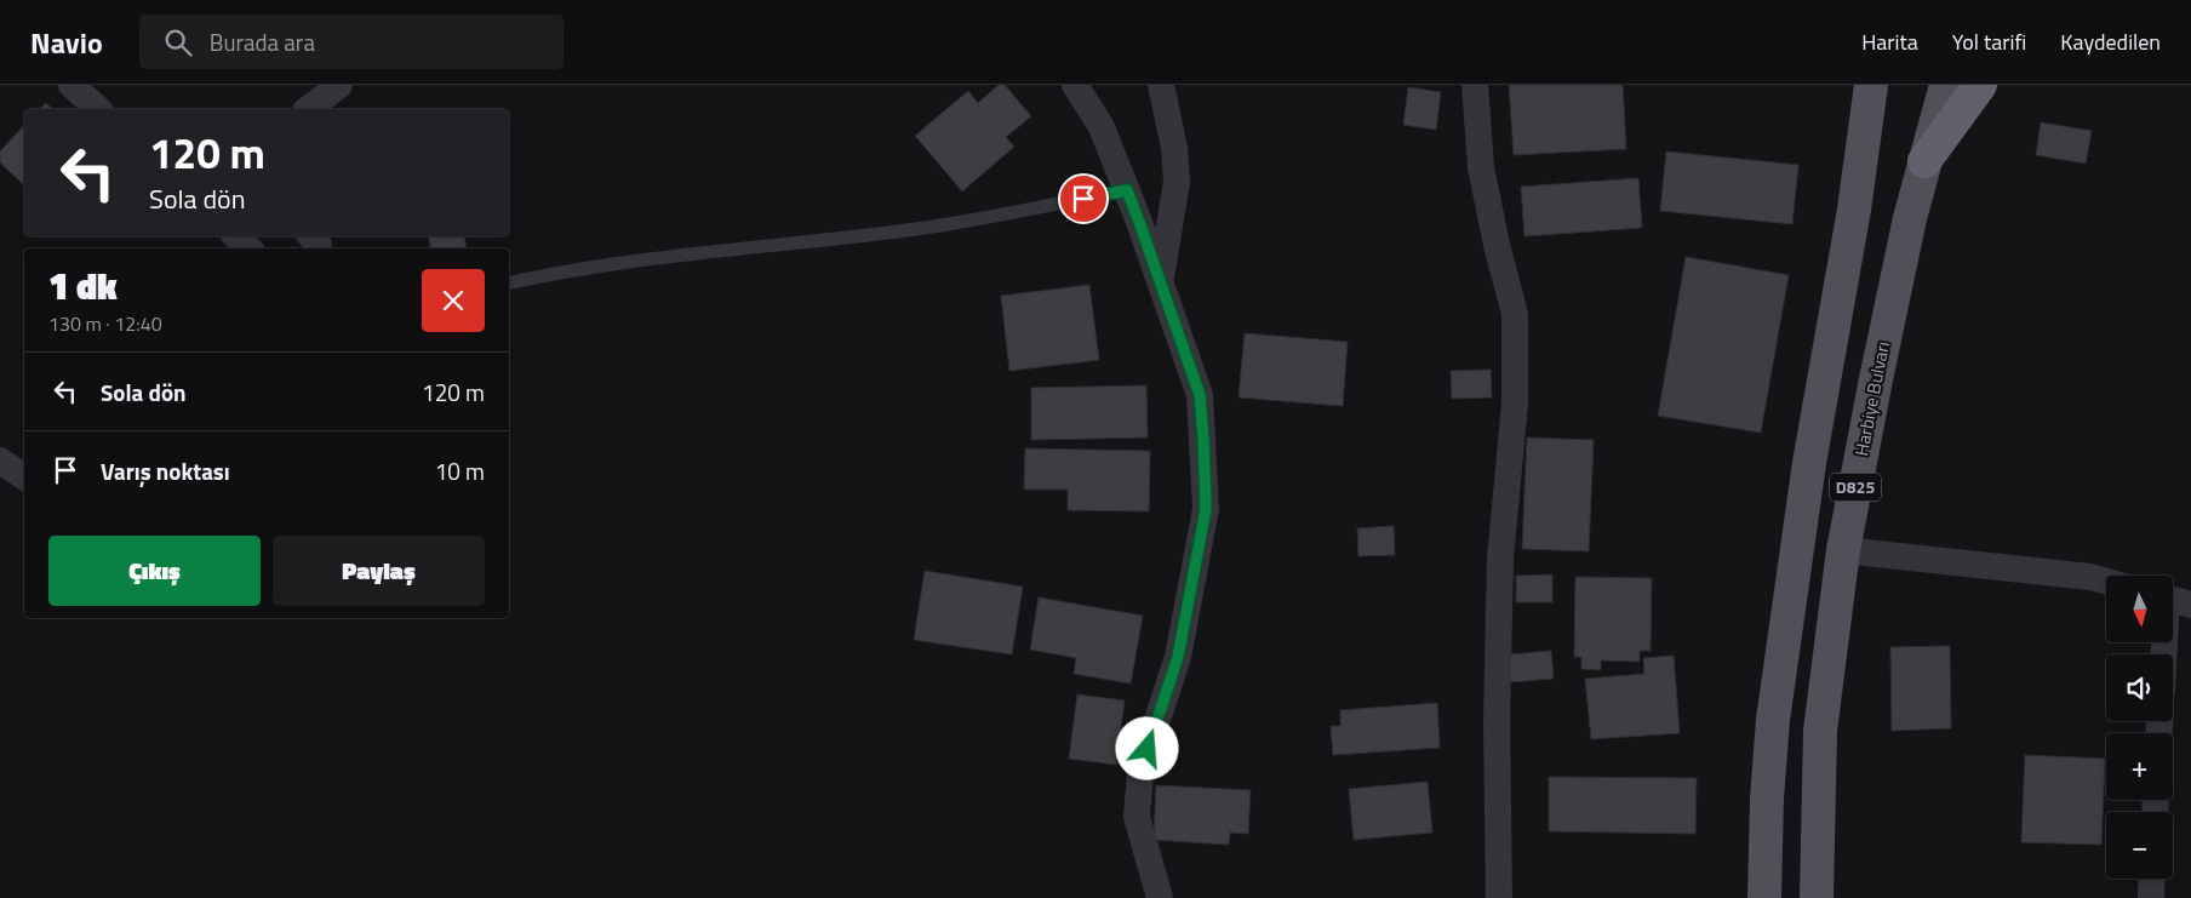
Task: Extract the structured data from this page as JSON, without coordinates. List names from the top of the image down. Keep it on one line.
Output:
{"streets":{"main road":["Harbiye Bulvarı","D825"]},"north":"bottom","page":{"header":"Navio","search":"Burada ara","nav":["Harita","Yol tarifi","Kaydedilen"],"turn":["120 m","Sola dön"],"heading":["1 dk","130 m · 12:40"],"list":[{"name":"Sola dön","value":"120 m"},{"name":"Varış noktası","value":"10 m"}],"buttons":["Çıkış","Paylaş"],"map_buttons":["+","−"]}}
